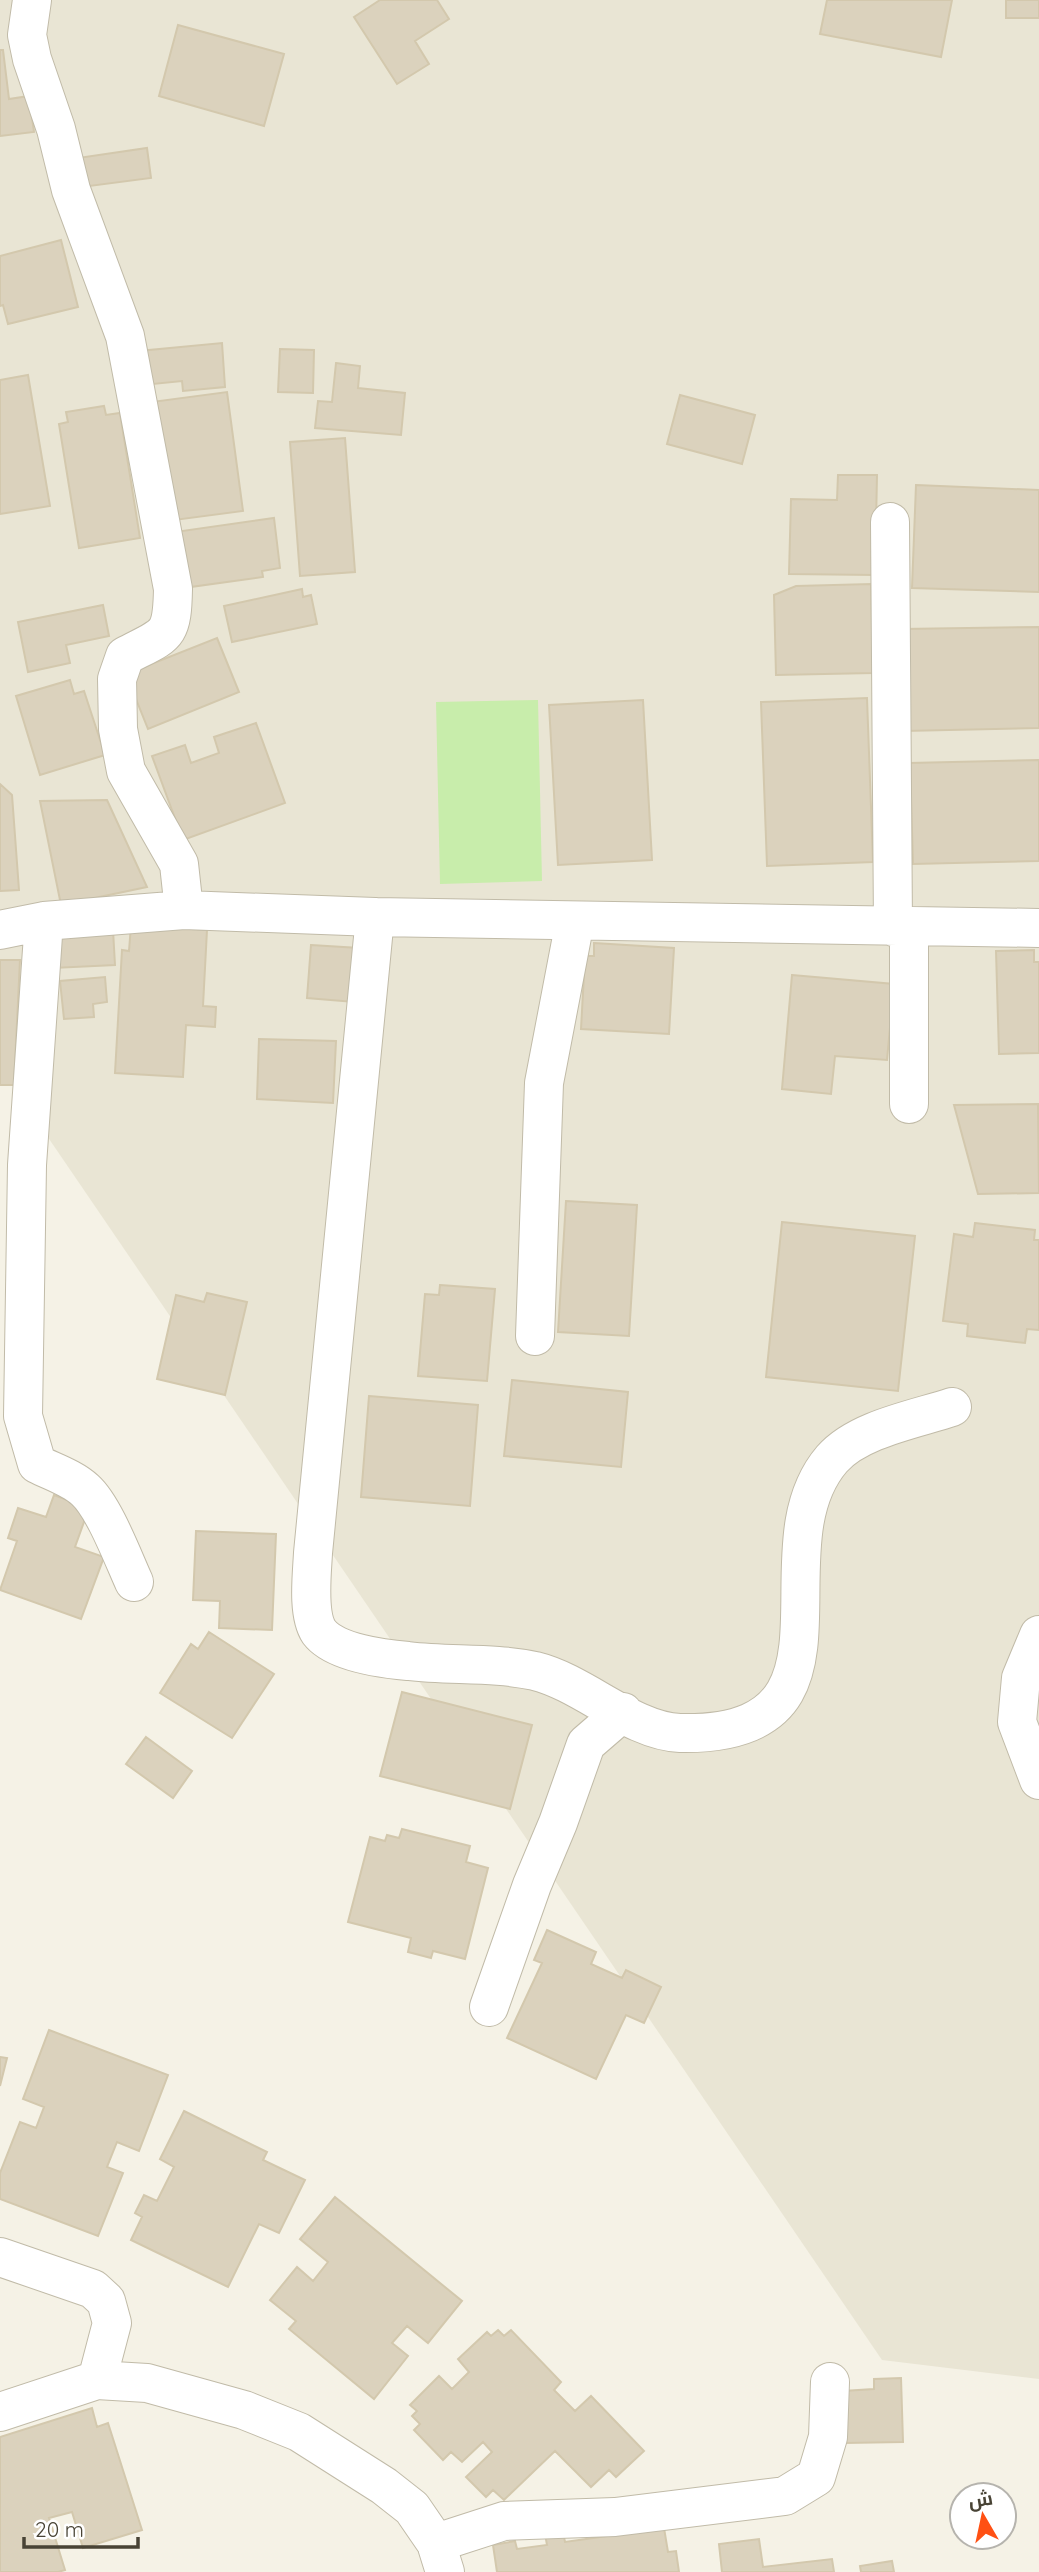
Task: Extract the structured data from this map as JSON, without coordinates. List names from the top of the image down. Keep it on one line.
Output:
{"scale_bar":"20 m","north":"top"}
